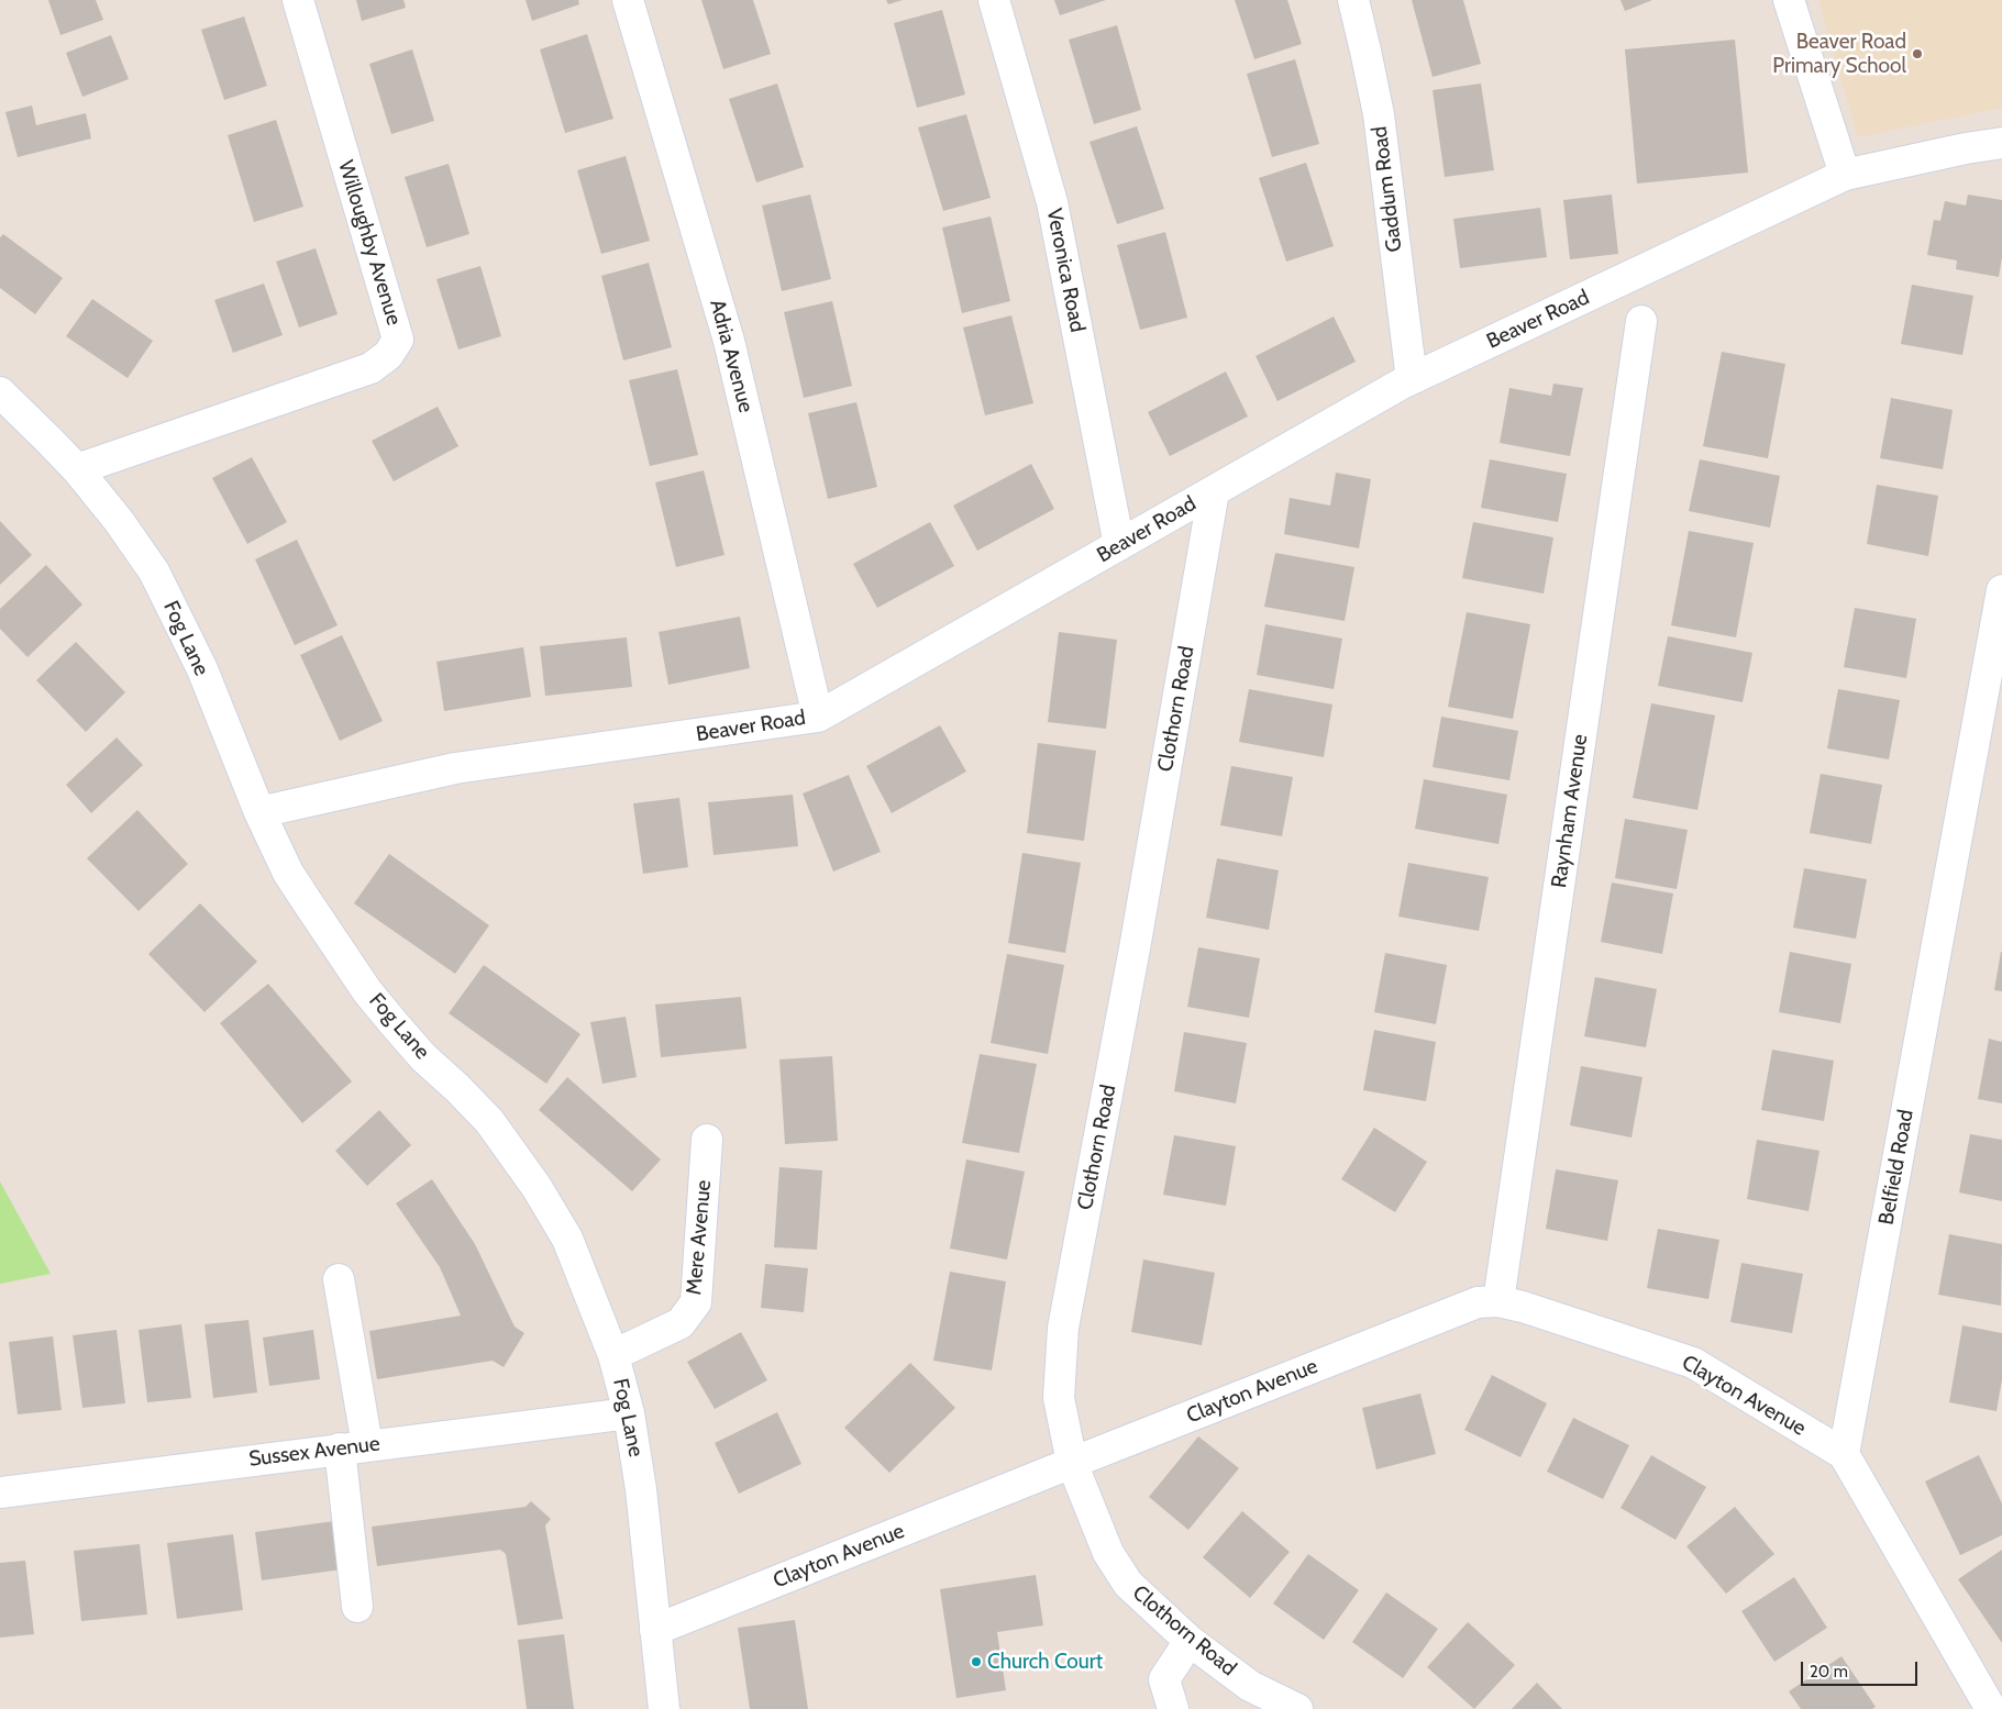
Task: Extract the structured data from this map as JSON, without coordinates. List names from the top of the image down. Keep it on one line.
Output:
{"streets":{"street":["Gaddum Road","Willoughby Avenue","Veronica Road","Beaver Road","Adria Avenue","Fog Lane","Clothorn Road","Raynham Avenue","Belfield Road","Mere Avenue","Clayton Avenue","Sussex Avenue"]},"crossings":[["Gaddum Road","Beaver Road"],["Willoughby Avenue","Fog Lane"],["Veronica Road","Beaver Road"],["Beaver Road","Adria Avenue"],["Beaver Road","Fog Lane"],["Beaver Road","Clothorn Road"],["Fog Lane","Mere Avenue"],["Fog Lane","Clayton Avenue"],["Fog Lane","Sussex Avenue"],["Clothorn Road","Clayton Avenue"],["Raynham Avenue","Clayton Avenue"],["Belfield Road","Clayton Avenue"]],"places":["Beaver Road Primary School","Church Court"],"scale_bar":"20 m"}
